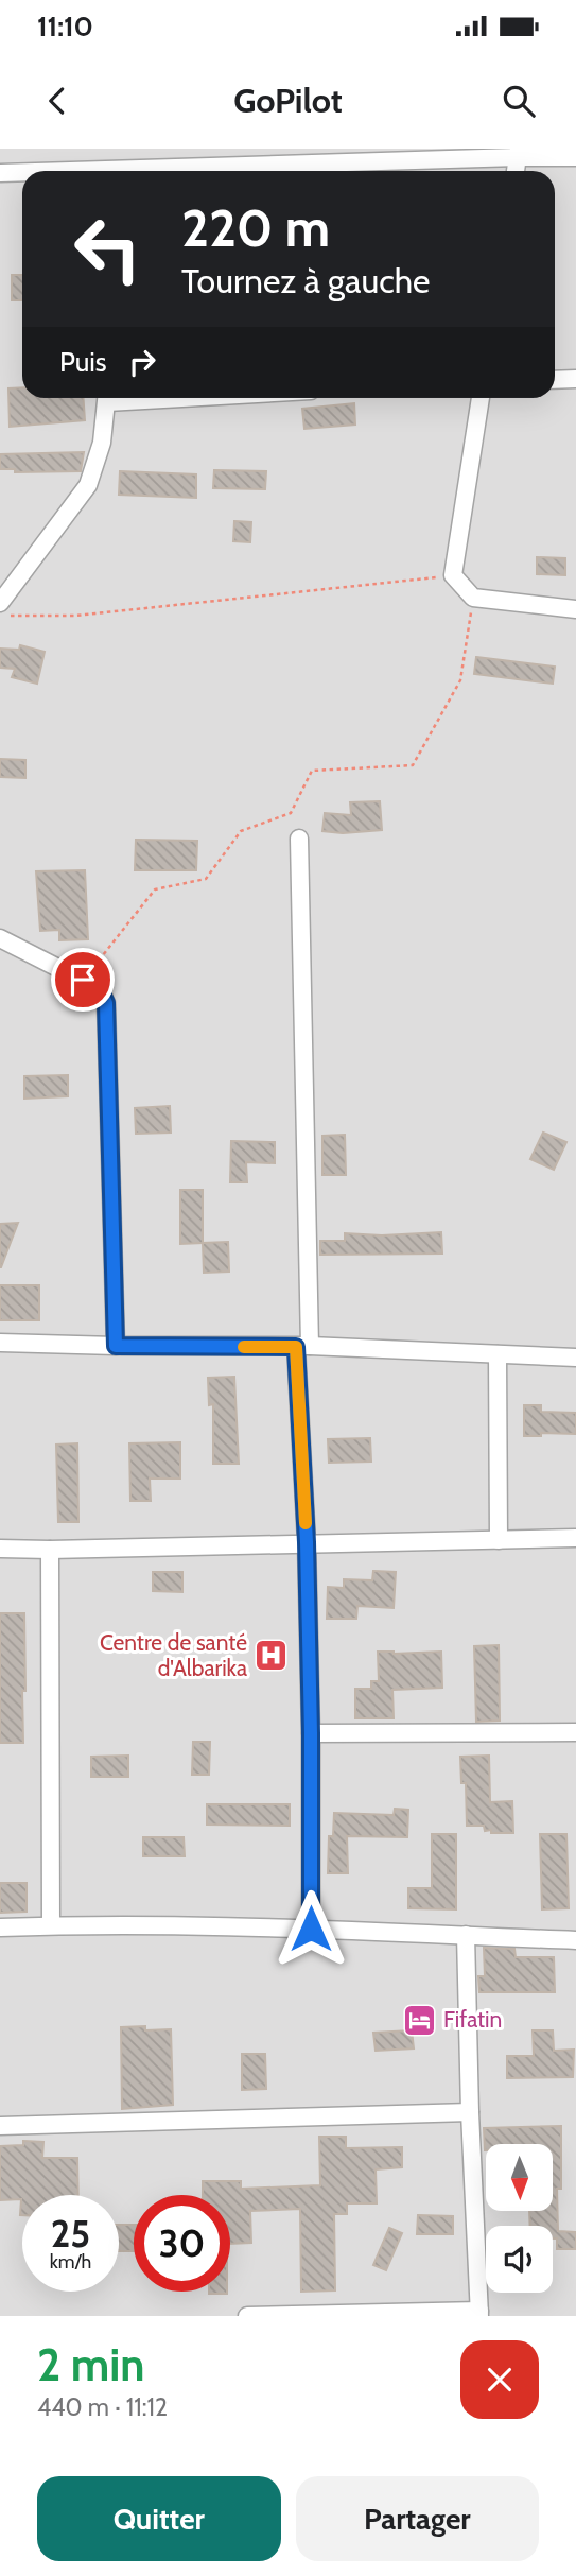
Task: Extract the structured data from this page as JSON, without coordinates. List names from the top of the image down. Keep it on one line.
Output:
{"places":{"hospital":["Centre de santé d'Albarika"],"hotel":["Fifatin"]},"north":"bottom","page":{"status":"11:10","header":"GoPilot","turn":["220 m","Tournez à gauche"],"then":"Puis","speed":"25 km/h","limit":"30","heading":["2 min","440 m · 11:12"],"buttons":["Quitter","Partager"]}}
